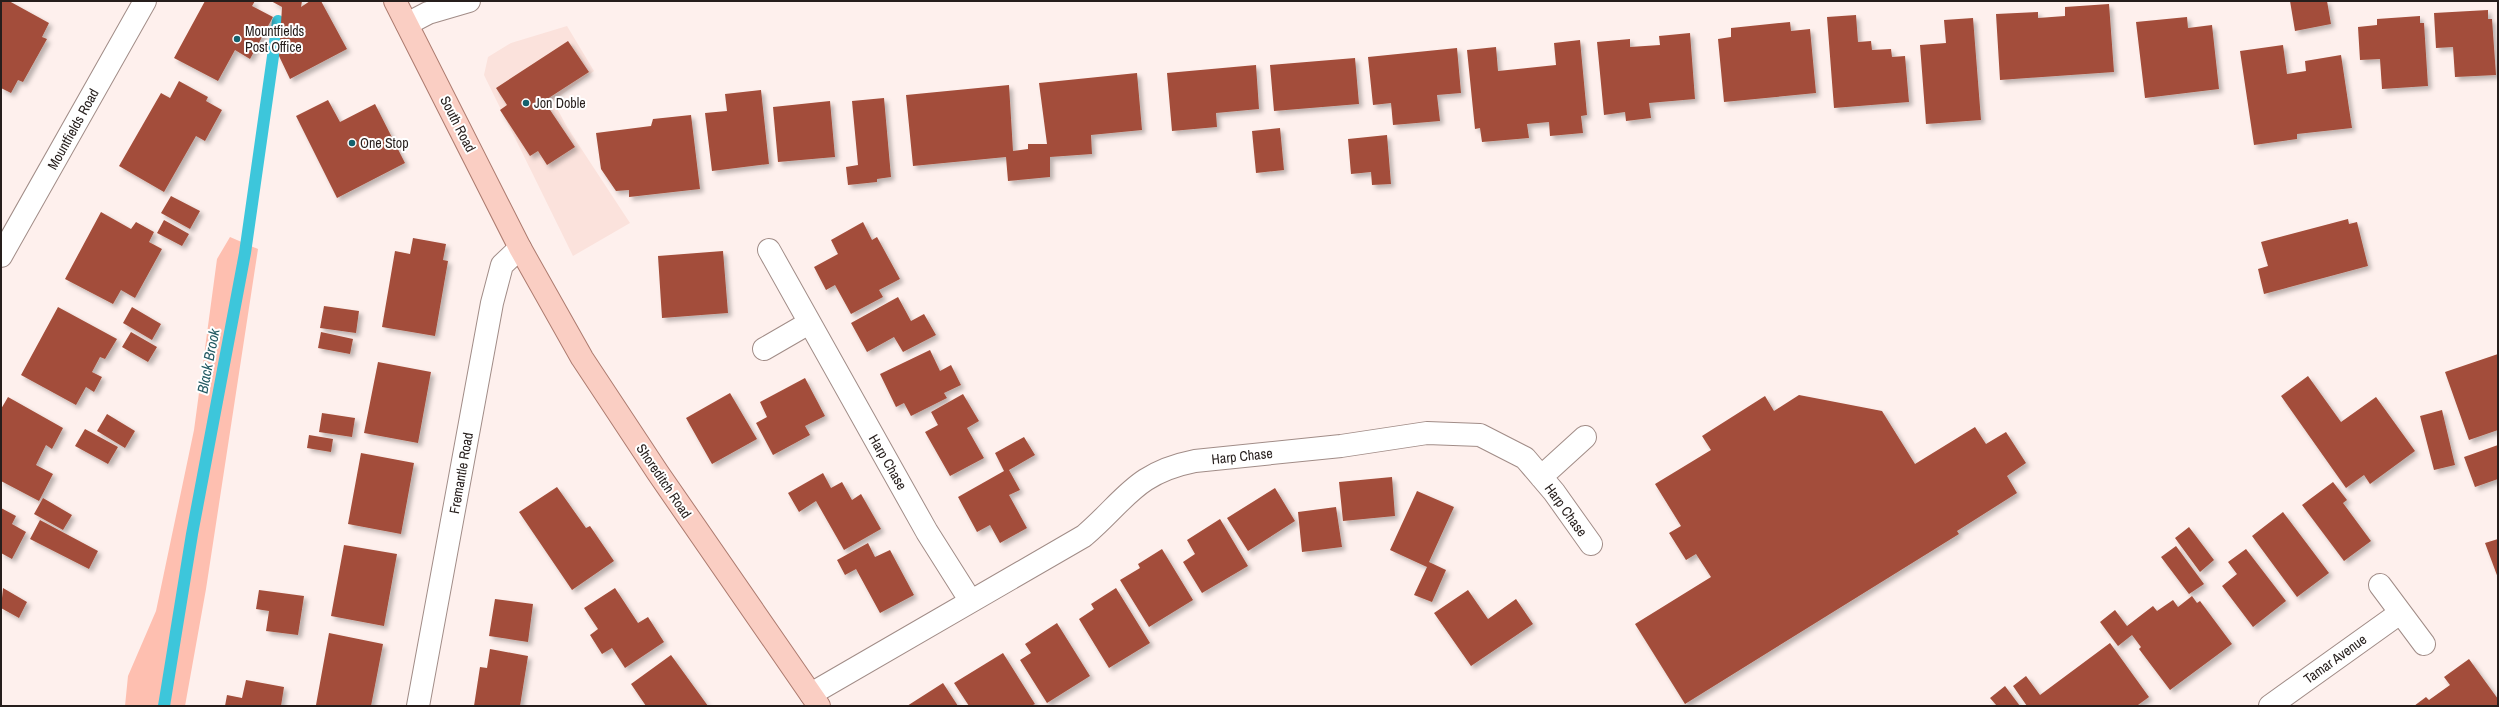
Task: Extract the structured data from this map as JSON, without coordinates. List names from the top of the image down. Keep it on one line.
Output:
{"streets":{"main road":["South Road","Shoreditch Road"],"street":["Mountfields Road","Harp Chase","Fremantle Road","Tamar Avenue"]},"crossings":[["South Road","Fremantle Road"],["South Road","Shoreditch Road"],["Harp Chase","Shoreditch Road"],["Fremantle Road","Shoreditch Road"]],"water":["Black Brook"],"places":["Mountfields Post Office","Jon Doble","One Stop"]}
